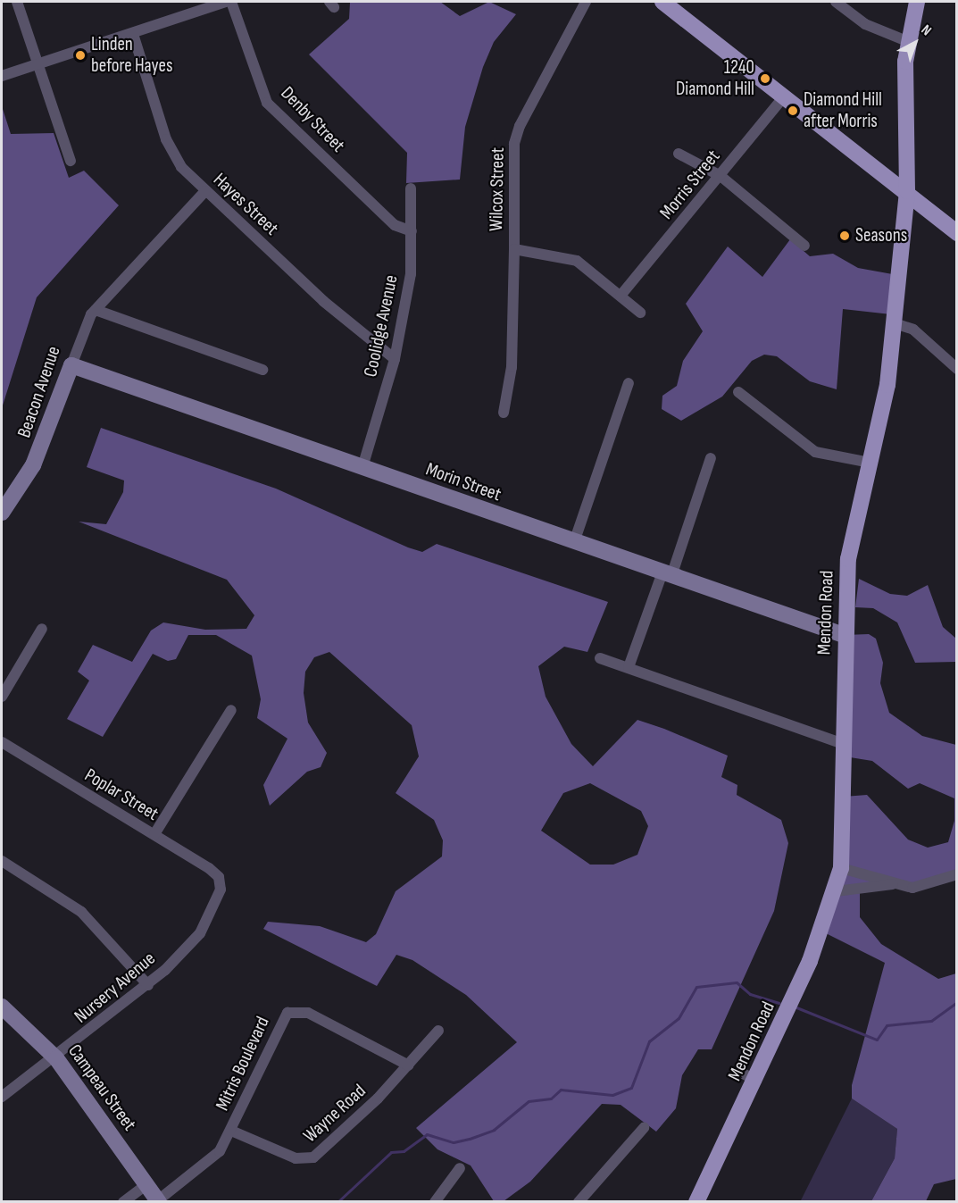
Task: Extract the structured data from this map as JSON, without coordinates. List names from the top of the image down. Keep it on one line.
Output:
{"streets":{"main road":["Mendon Road"],"street":["Denby Street","Morris Street","Wilcox Street","Hayes Street","Coolidge Avenue","Beacon Avenue","Morin Street","Poplar Street","Nursery Avenue","Mitris Boulevard","Campeau Street","Wayne Road"]},"crossings":[["Denby Street","Coolidge Avenue"],["Morris Street","Wilcox Street"],["Hayes Street","Coolidge Avenue"],["Hayes Street","Beacon Avenue"],["Coolidge Avenue","Morin Street"],["Beacon Avenue","Morin Street"],["Morin Street","Mendon Road"],["Poplar Street","Nursery Avenue"],["Nursery Avenue","Campeau Street"],["Mitris Boulevard","Campeau Street"],["Mitris Boulevard","Wayne Road"]],"places":["Linden before Hayes","1240 Diamond Hill","Diamond Hill after Morris","Seasons"],"north":"top right"}
